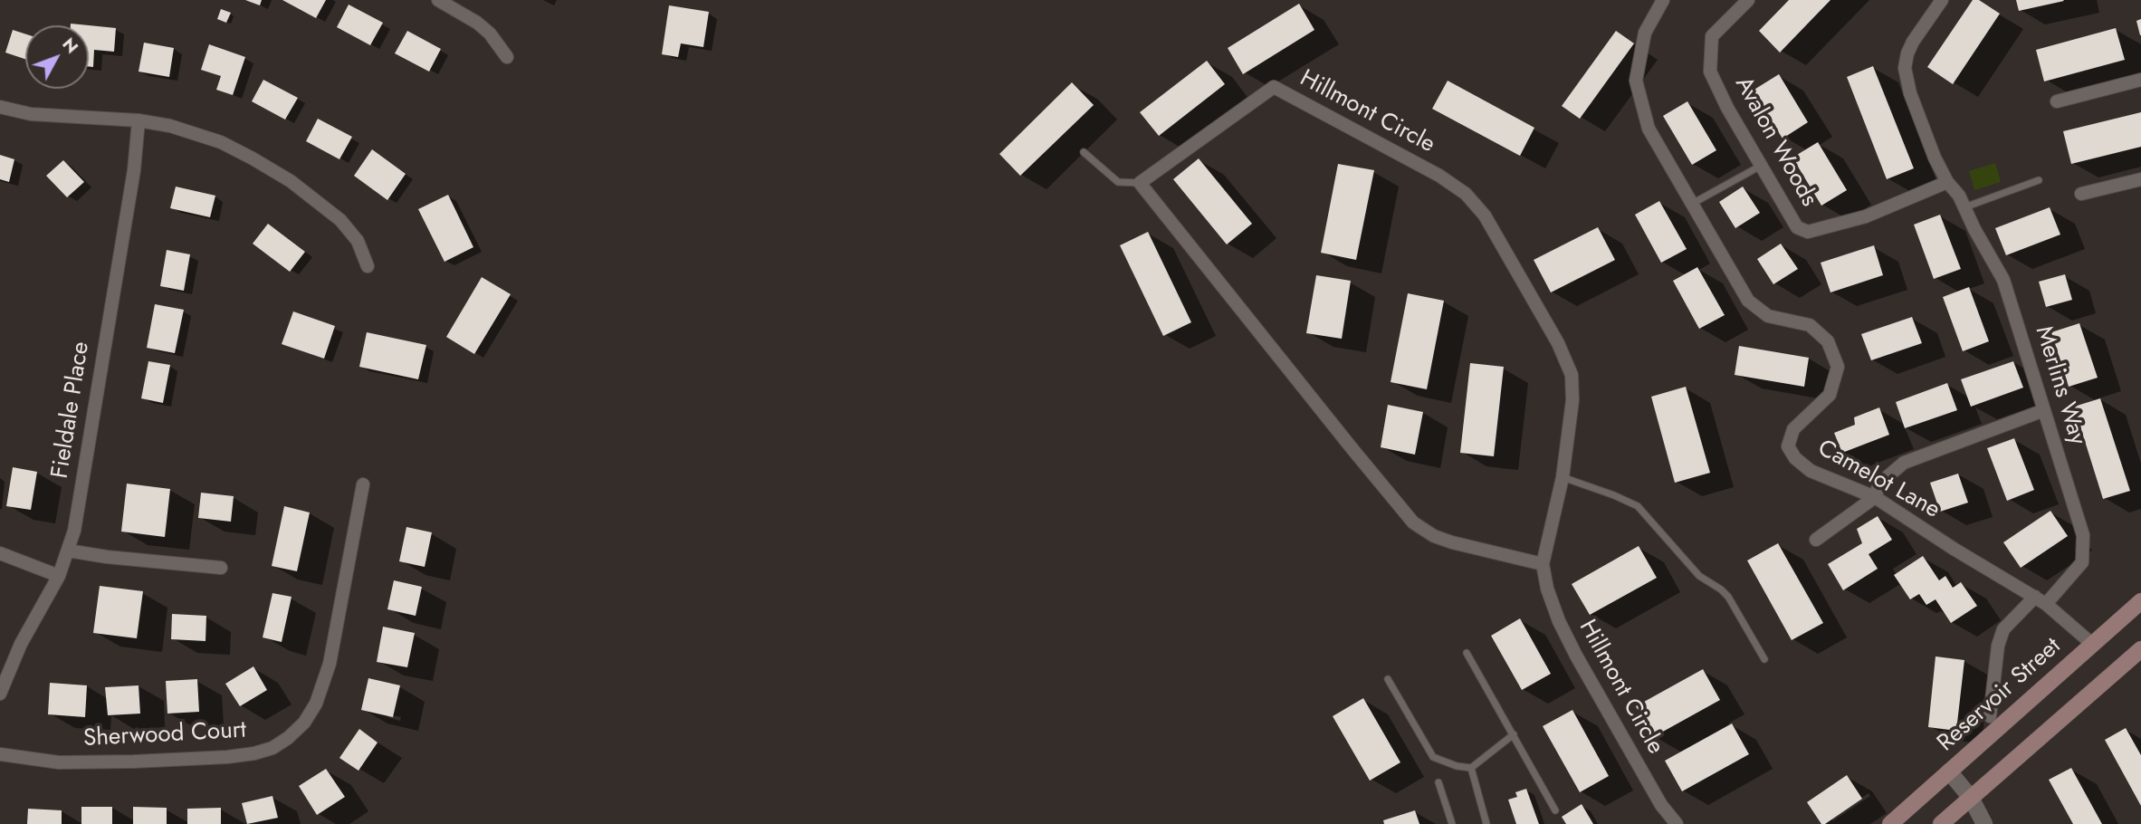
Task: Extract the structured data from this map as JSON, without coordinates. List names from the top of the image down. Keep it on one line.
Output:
{"streets":{"main road":["Reservoir Street"],"street":["Hillmont Circle","Avalon Woods","Merlins Way","Fieldale Place","Camelot Lane","Sherwood Court"]},"crossings":[["Avalon Woods","Merlins Way"],["Merlins Way","Camelot Lane"],["Camelot Lane","Reservoir Street"]],"north":"top right"}
